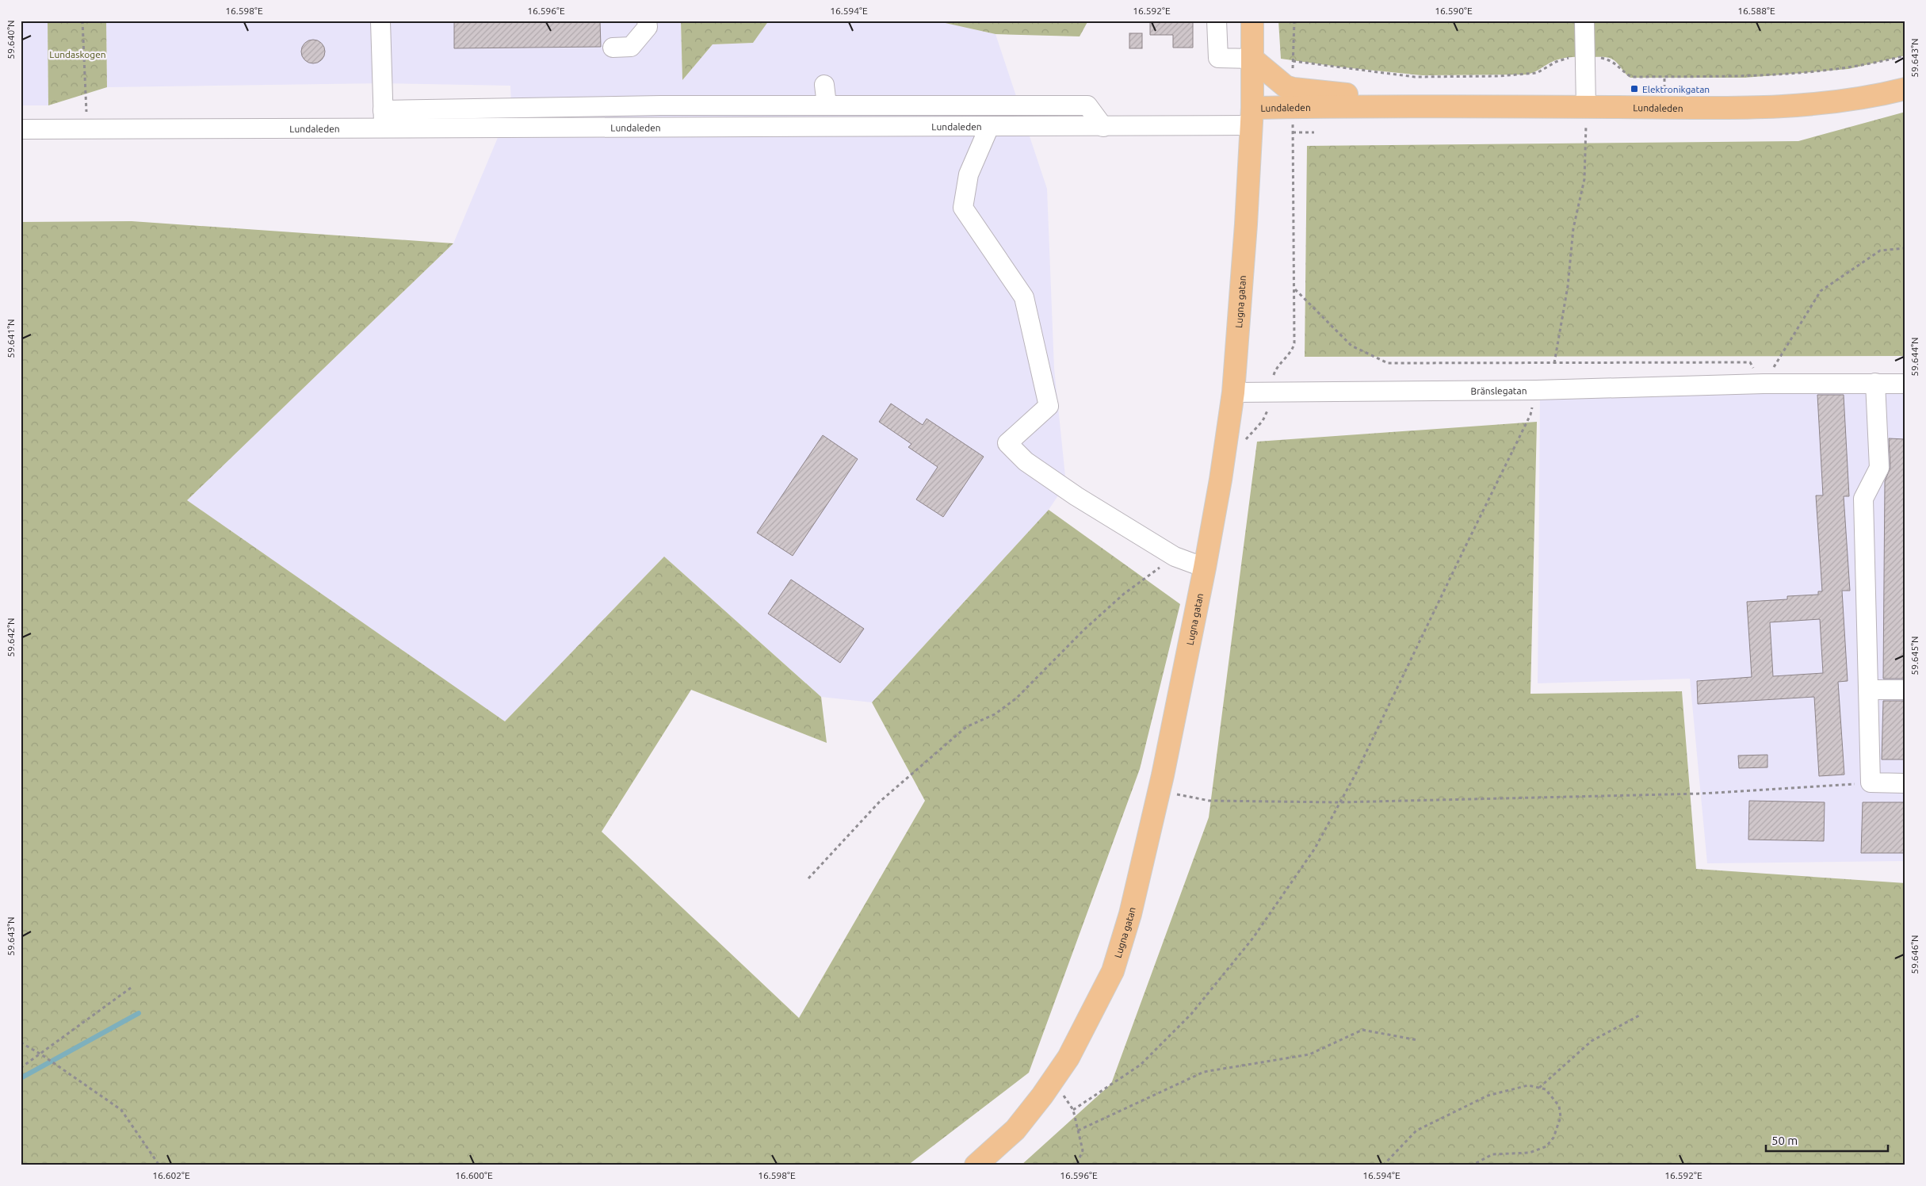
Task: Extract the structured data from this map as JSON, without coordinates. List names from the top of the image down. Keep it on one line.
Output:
{"streets":{"main road":["Lundaleden","Lugna gatan"],"street":["Bränslegatan"]},"crossings":[["Lundaleden","Lugna gatan"],["Lugna gatan","Bränslegatan"]],"parks":["Lundaskogen"],"places":{"transit":["Elektronikgatan"]},"scale_bar":"50 m","coordinates":["16.598°E","16.596°E","16.594°E","16.592°E","16.590°E","16.588°E","59.640°N","59.643°N","59.641°N","59.644°N","59.642°N","59.645°N","59.646°N","16.602°E","16.600°E"]}
